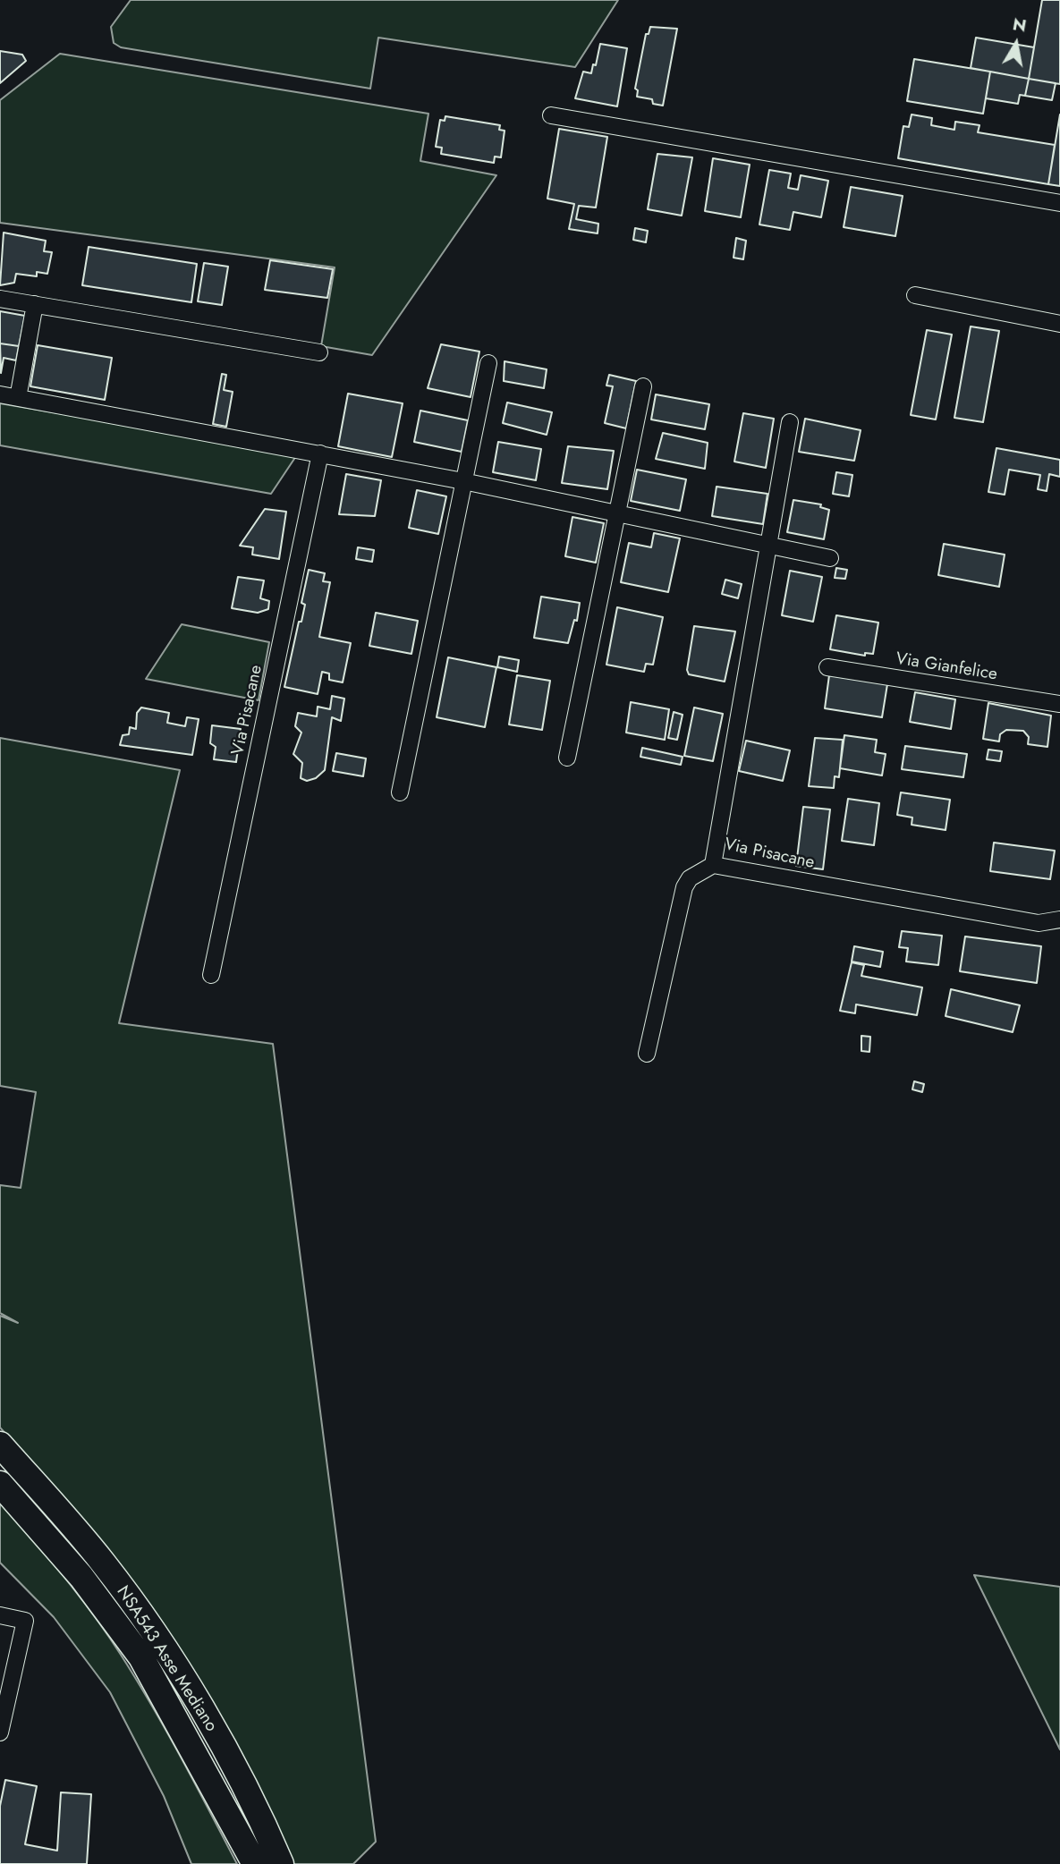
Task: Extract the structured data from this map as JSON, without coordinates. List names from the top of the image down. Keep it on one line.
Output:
{"streets":{"highway":["NSA543 Asse Mediano"],"street":["Via Gianfelice","Via Pisacane"]},"north":"top"}
